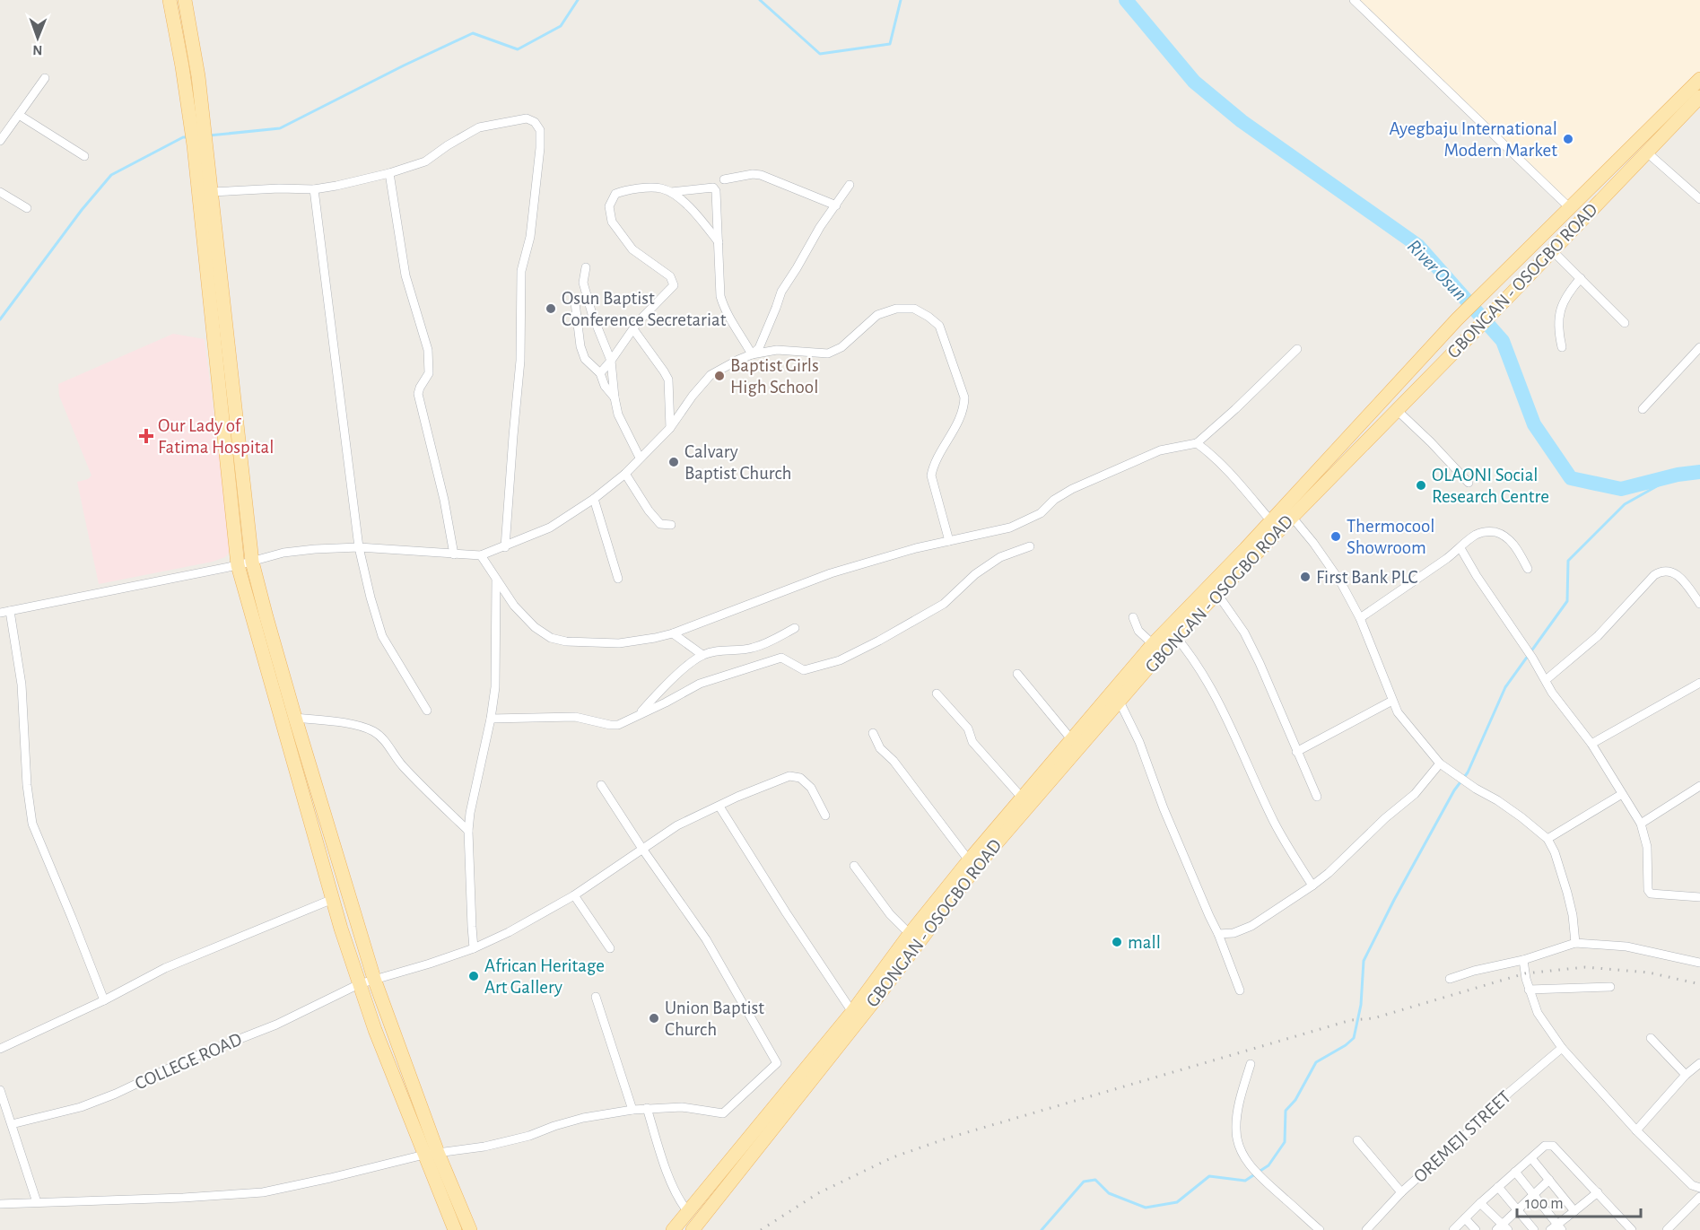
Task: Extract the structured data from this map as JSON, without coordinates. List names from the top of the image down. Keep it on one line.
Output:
{"streets":{"main road":["GBONGAN - OSOGBO ROAD"],"street":["COLLEGE ROAD","OREMEJI STREET"]},"water":["River Osun"],"places":{"other":["Ayegbaju International Modern Market","Osun Baptist Conference Secretariat","Baptist Girls High School","Calvary Baptist Church","OLAONI Social Research Centre","Thermocool Showroom","First Bank PLC","mall","African Heritage Art Gallery","Union Baptist Church"],"health":["Our Lady of Fatima Hospital"]},"scale_bar":"100 m","north":"bottom"}
